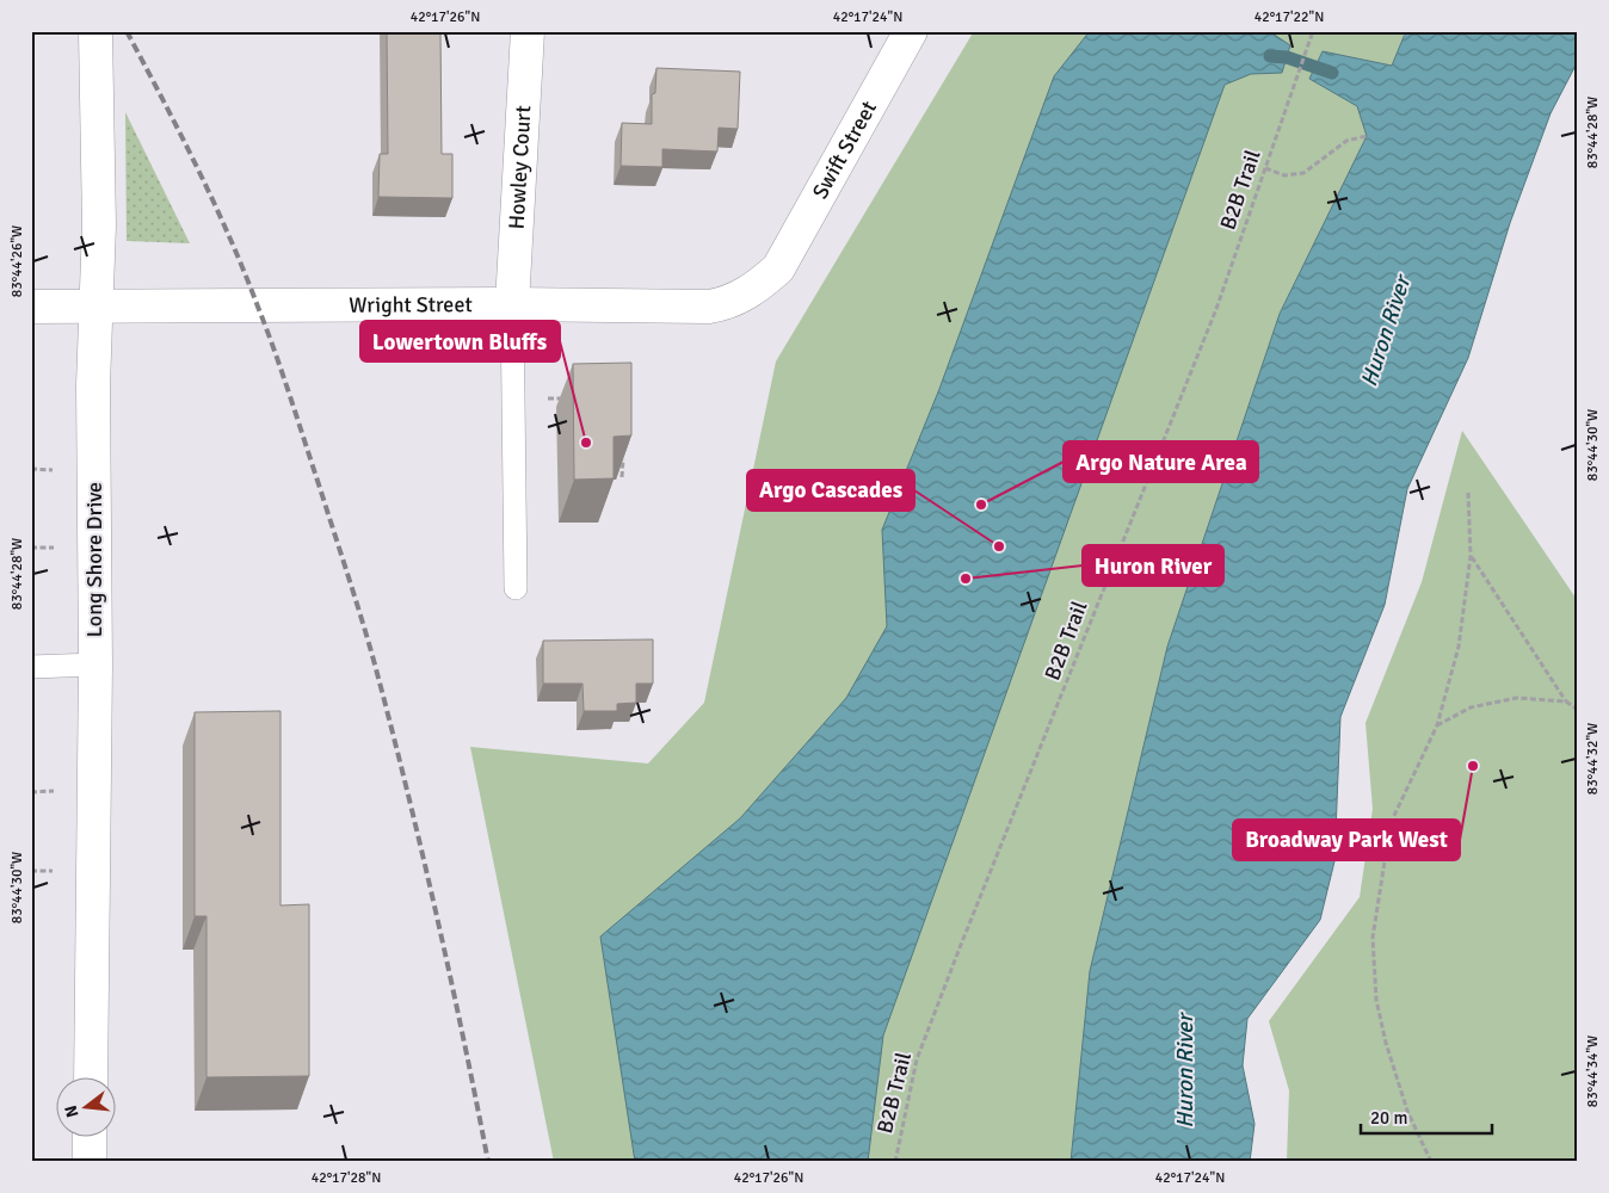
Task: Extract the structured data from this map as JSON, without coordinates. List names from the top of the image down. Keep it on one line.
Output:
{"streets":{"street":["Swift Street","Howley Court","Wright Street","Long Shore Drive"],"path":["B2B Trail"]},"crossings":[["Swift Street","Wright Street"],["Howley Court","Wright Street"],["Wright Street","Long Shore Drive"]],"water":["Huron River"],"places":["Lowertown Bluffs","Argo Nature Area","Argo Cascades","Huron River","Broadway Park West"],"scale_bar":"20 m","north":"left","coordinates":["42°17'26\"N","42°17'24\"N","42°17'22\"N","83°44'28\"W","83°44'26\"W","83°44'30\"W","83°44'32\"W","83°44'34\"W","42°17'28\"N"]}
